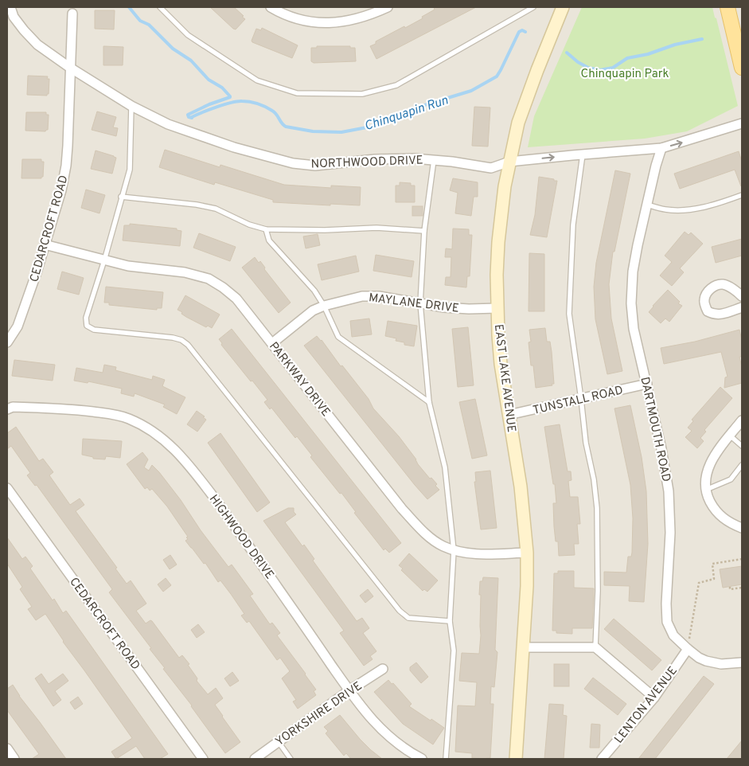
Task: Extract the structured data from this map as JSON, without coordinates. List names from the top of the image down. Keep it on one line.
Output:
{"streets":{"street":["NORTHWOOD DRIVE","CEDARCROFT ROAD","MAYLANE DRIVE","EAST LAKE AVENUE","PARKWAY DRIVE","TUNSTALL ROAD","DARTMOUTH ROAD","HIGHWOOD DRIVE","LENTON AVENUE","YORKSHIRE DRIVE"]},"crossings":[["NORTHWOOD DRIVE","CEDARCROFT ROAD"],["NORTHWOOD DRIVE","EAST LAKE AVENUE"],["NORTHWOOD DRIVE","DARTMOUTH ROAD"],["CEDARCROFT ROAD","PARKWAY DRIVE"],["MAYLANE DRIVE","EAST LAKE AVENUE"],["MAYLANE DRIVE","PARKWAY DRIVE"],["EAST LAKE AVENUE","PARKWAY DRIVE"],["EAST LAKE AVENUE","TUNSTALL ROAD"],["TUNSTALL ROAD","DARTMOUTH ROAD"],["DARTMOUTH ROAD","LENTON AVENUE"],["HIGHWOOD DRIVE","YORKSHIRE DRIVE"]],"water":["Chinquapin Run"],"parks":["Chinquapin Park"]}
